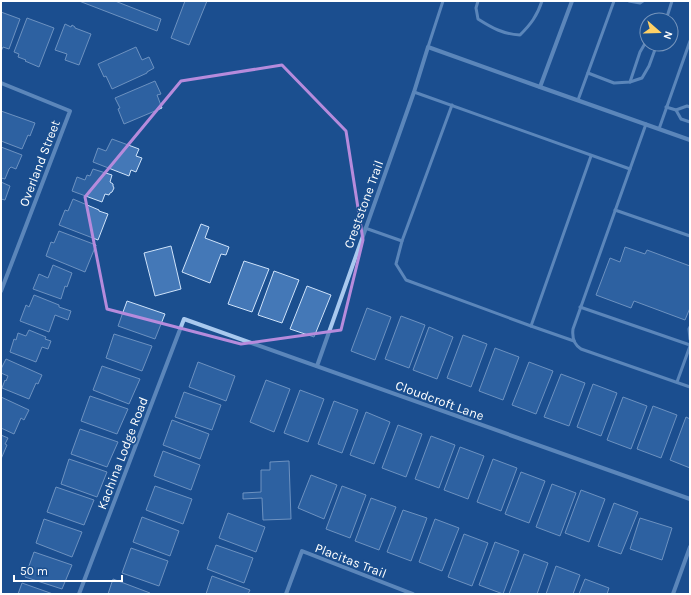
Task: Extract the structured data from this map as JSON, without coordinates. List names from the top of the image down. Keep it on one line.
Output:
{"streets":{"street":["Overland Street","Creststone Trail","Cloudcroft Lane","Kachina Lodge Road","Placitas Trail"]},"crossings":[["Creststone Trail","Cloudcroft Lane"],["Cloudcroft Lane","Kachina Lodge Road"]],"scale_bar":"50 m","north":"right"}
